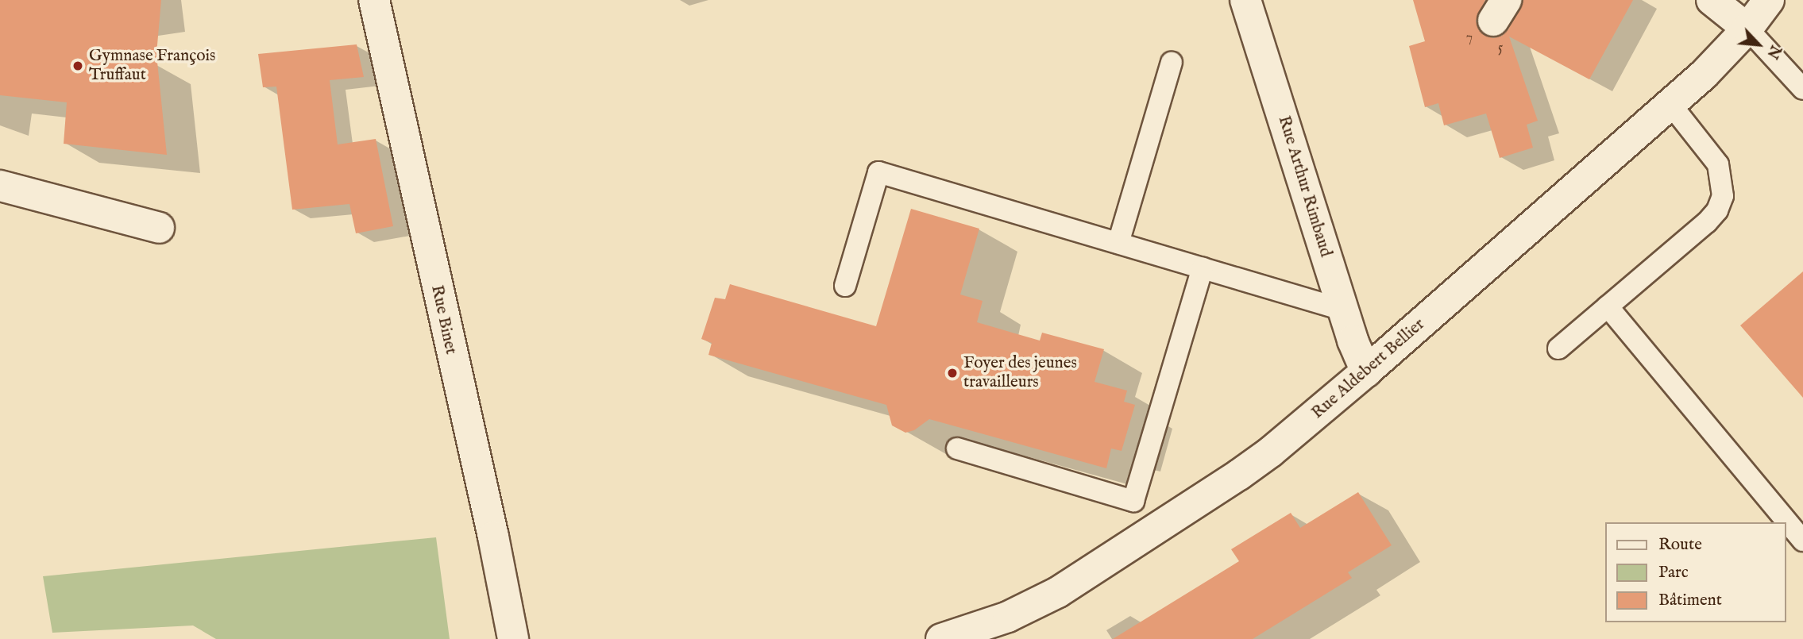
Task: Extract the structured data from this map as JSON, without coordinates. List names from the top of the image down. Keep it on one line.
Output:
{"streets":{"street":["Rue Arthur Rimbaud","Rue Binet","Rue Aldebert Bellier"]},"crossings":[["Rue Arthur Rimbaud","Rue Aldebert Bellier"]],"places":["Gymnase François Truffaut","Foyer des jeunes travailleurs"],"house_numbers":["7","5"],"legend":["Route","Parc","Bâtiment"],"north":"bottom right"}
